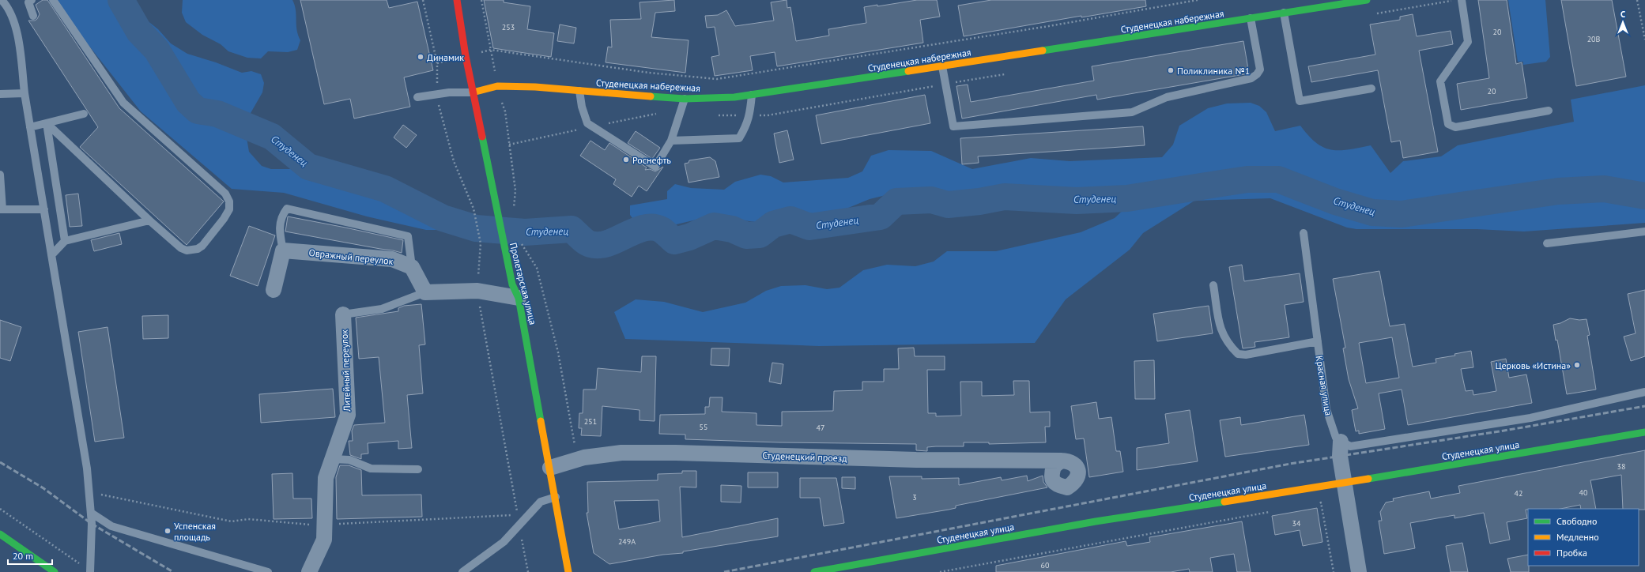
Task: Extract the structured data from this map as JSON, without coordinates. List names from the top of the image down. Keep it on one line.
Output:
{"streets":{"street":["Студенецкая набережная","Овражный переулок","Пролетарская улица","Литейный переулок","Красная улица","Студенецкая улица","Студенецкий проезд"]},"crossings":[["Студенецкая набережная","Пролетарская улица"],["Пролетарская улица","Студенецкий проезд"],["Красная улица","Студенецкая улица"]],"water":["Студенец"],"places":["Динамик","Поликлиника №1","Роснефть","Церковь «Истина»","Успенская площадь"],"house_numbers":["253","20","20В","20","251","55","47","38","40","42","3","34","249А","60"],"legend":["Свободно","Медленно","Пробка"],"scale_bar":"20 m","north":"top"}
